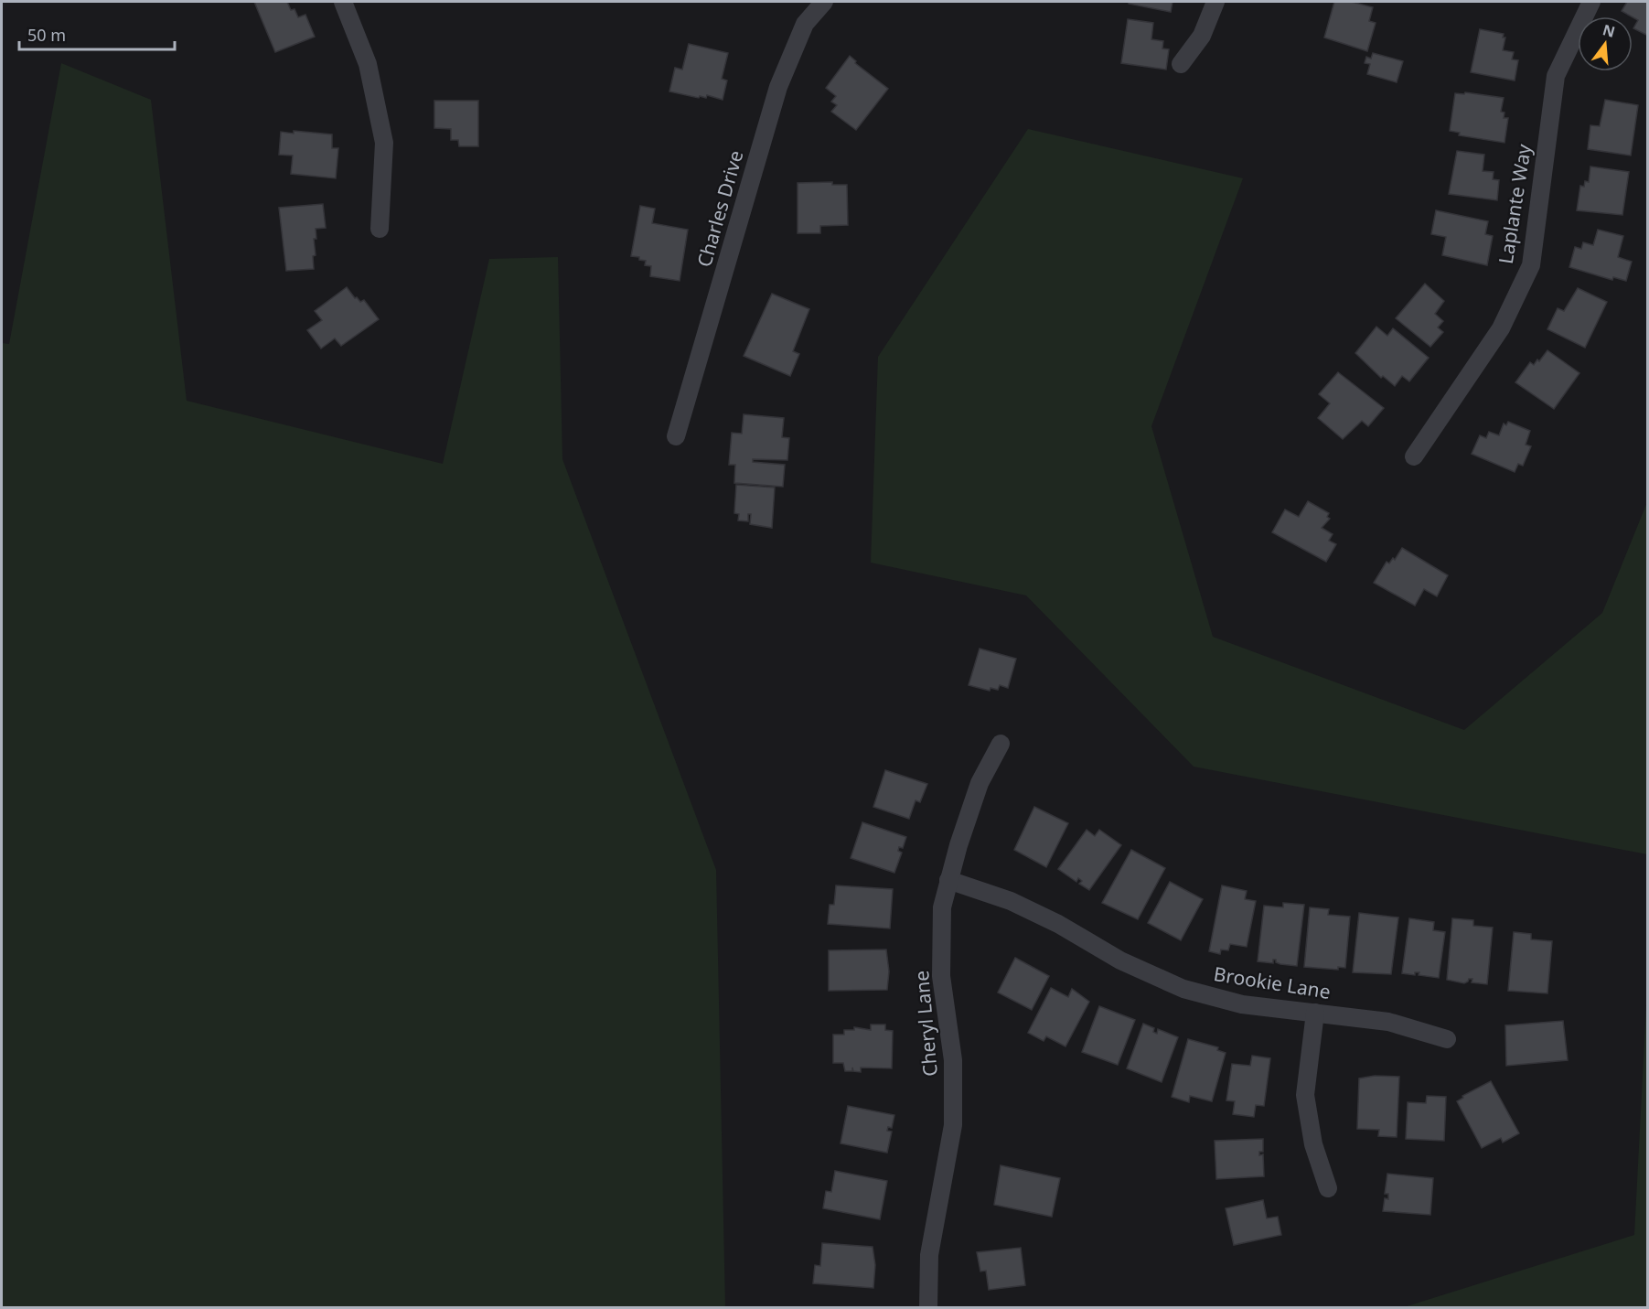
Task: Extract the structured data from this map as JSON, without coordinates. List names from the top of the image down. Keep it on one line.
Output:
{"streets":{"street":["Laplante Way","Charles Drive","Brookie Lane","Cheryl Lane"]},"crossings":[["Brookie Lane","Cheryl Lane"]],"scale_bar":"50 m","north":"top"}
